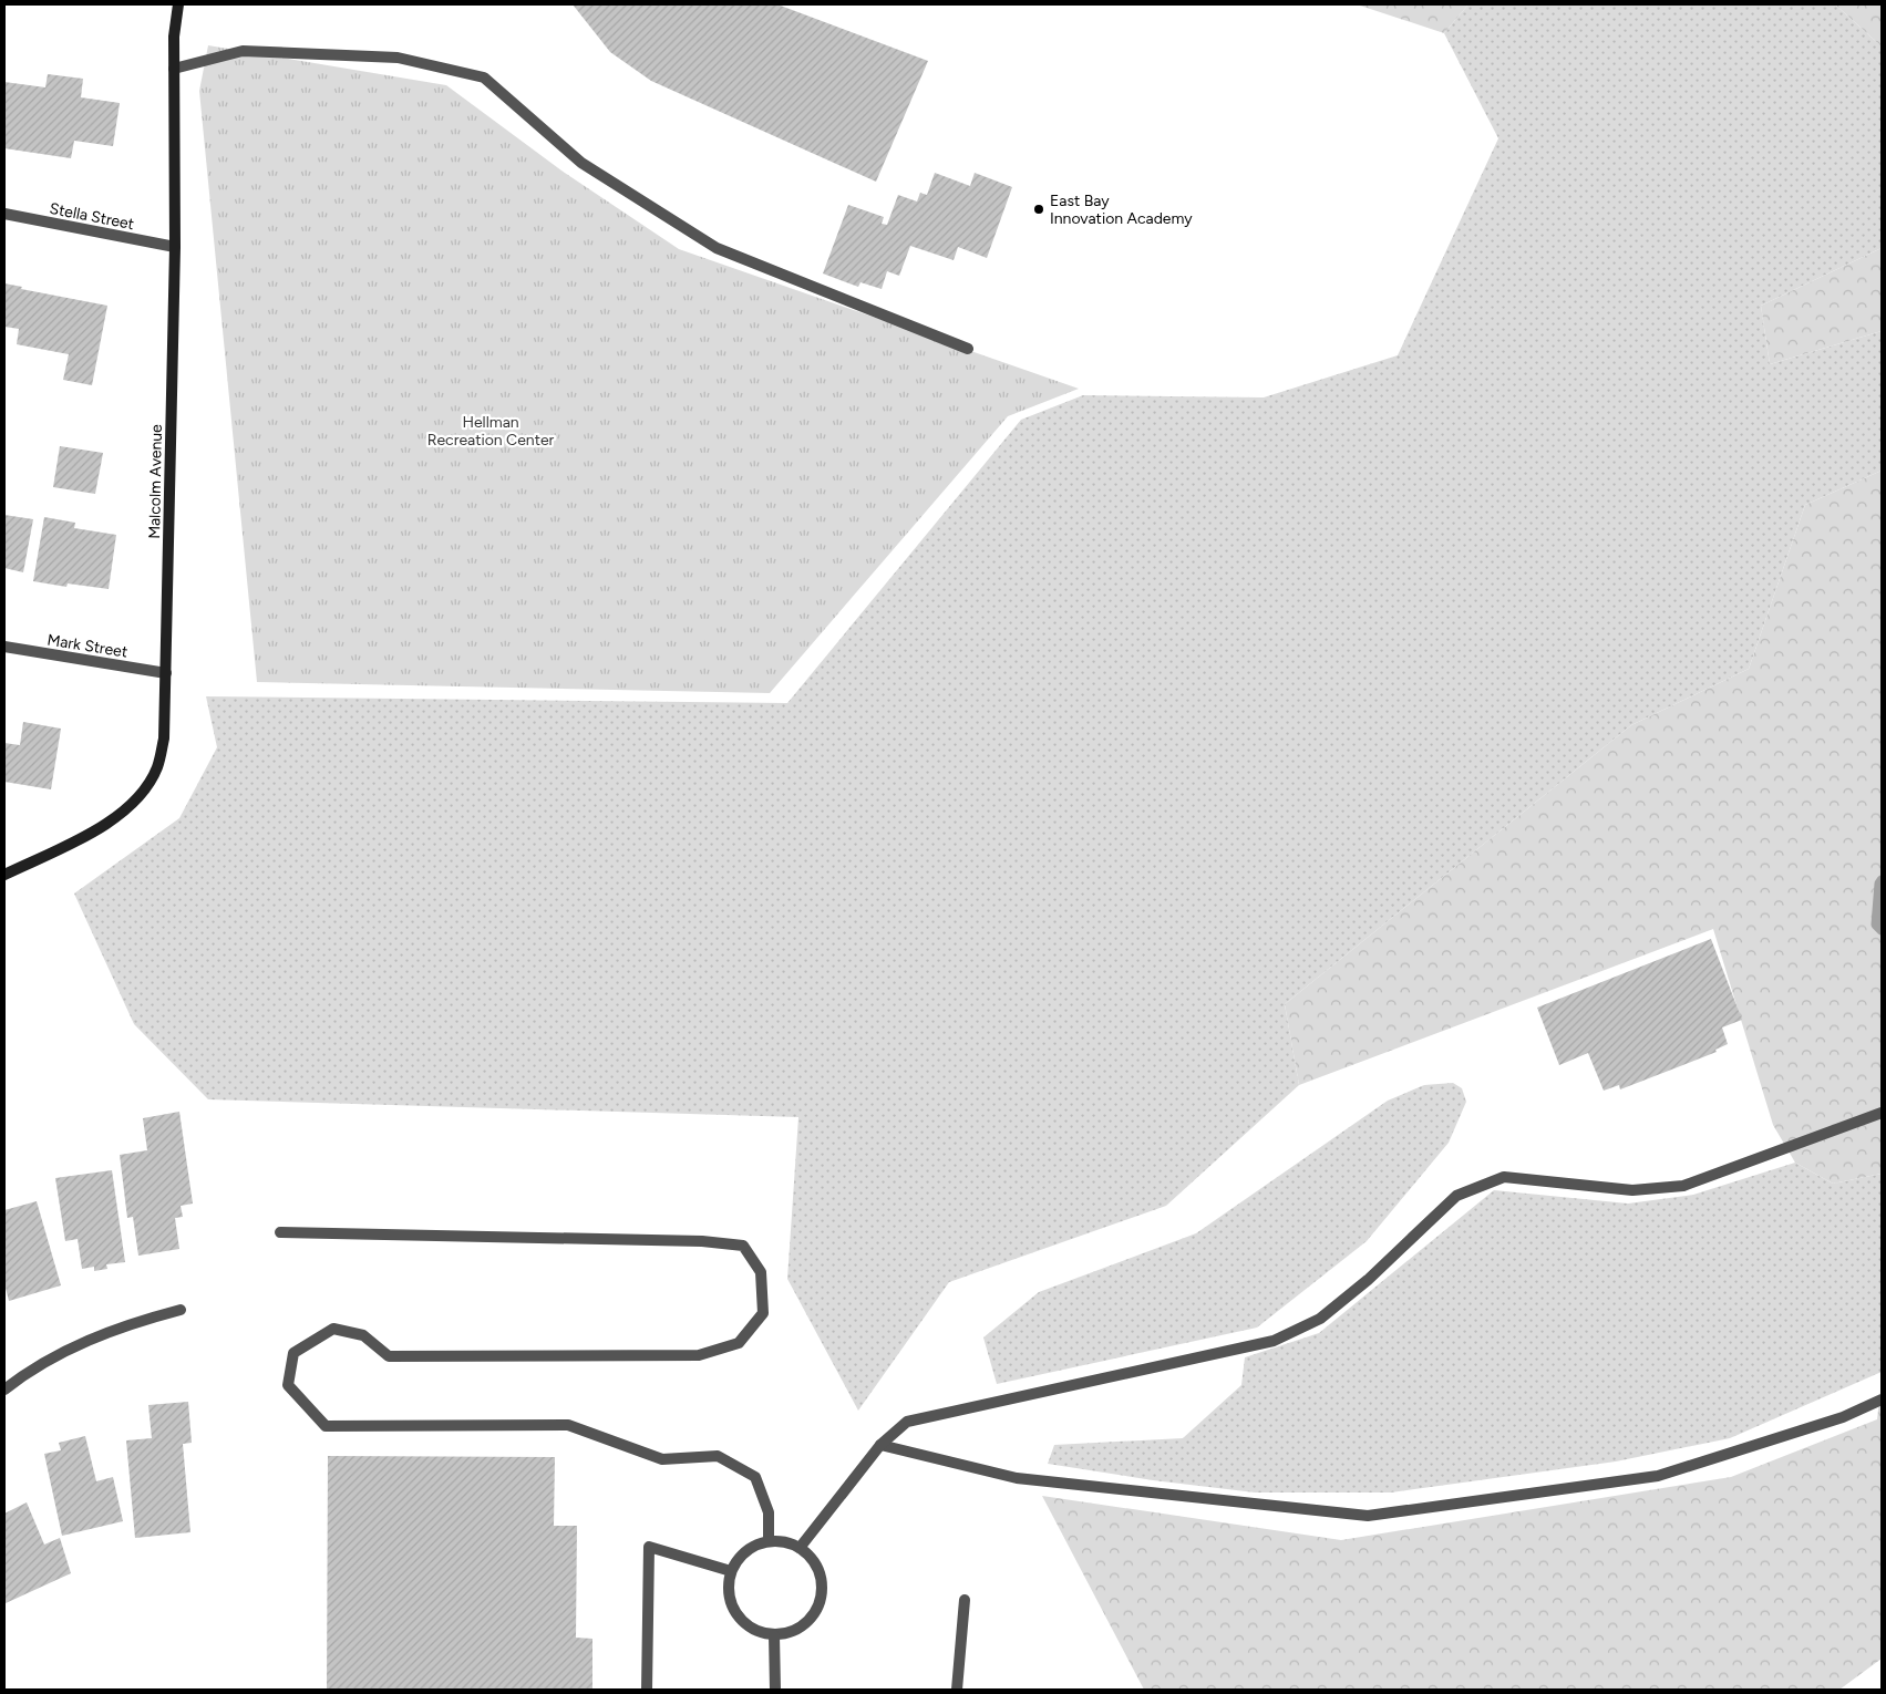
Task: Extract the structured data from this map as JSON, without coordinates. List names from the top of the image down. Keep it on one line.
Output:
{"streets":{"street":["Stella Street","Malcolm Avenue","Mark Street"]},"crossings":[["Stella Street","Malcolm Avenue"],["Malcolm Avenue","Mark Street"]],"parks":["Hellman Recreation Center"],"places":["East Bay Innovation Academy"]}
